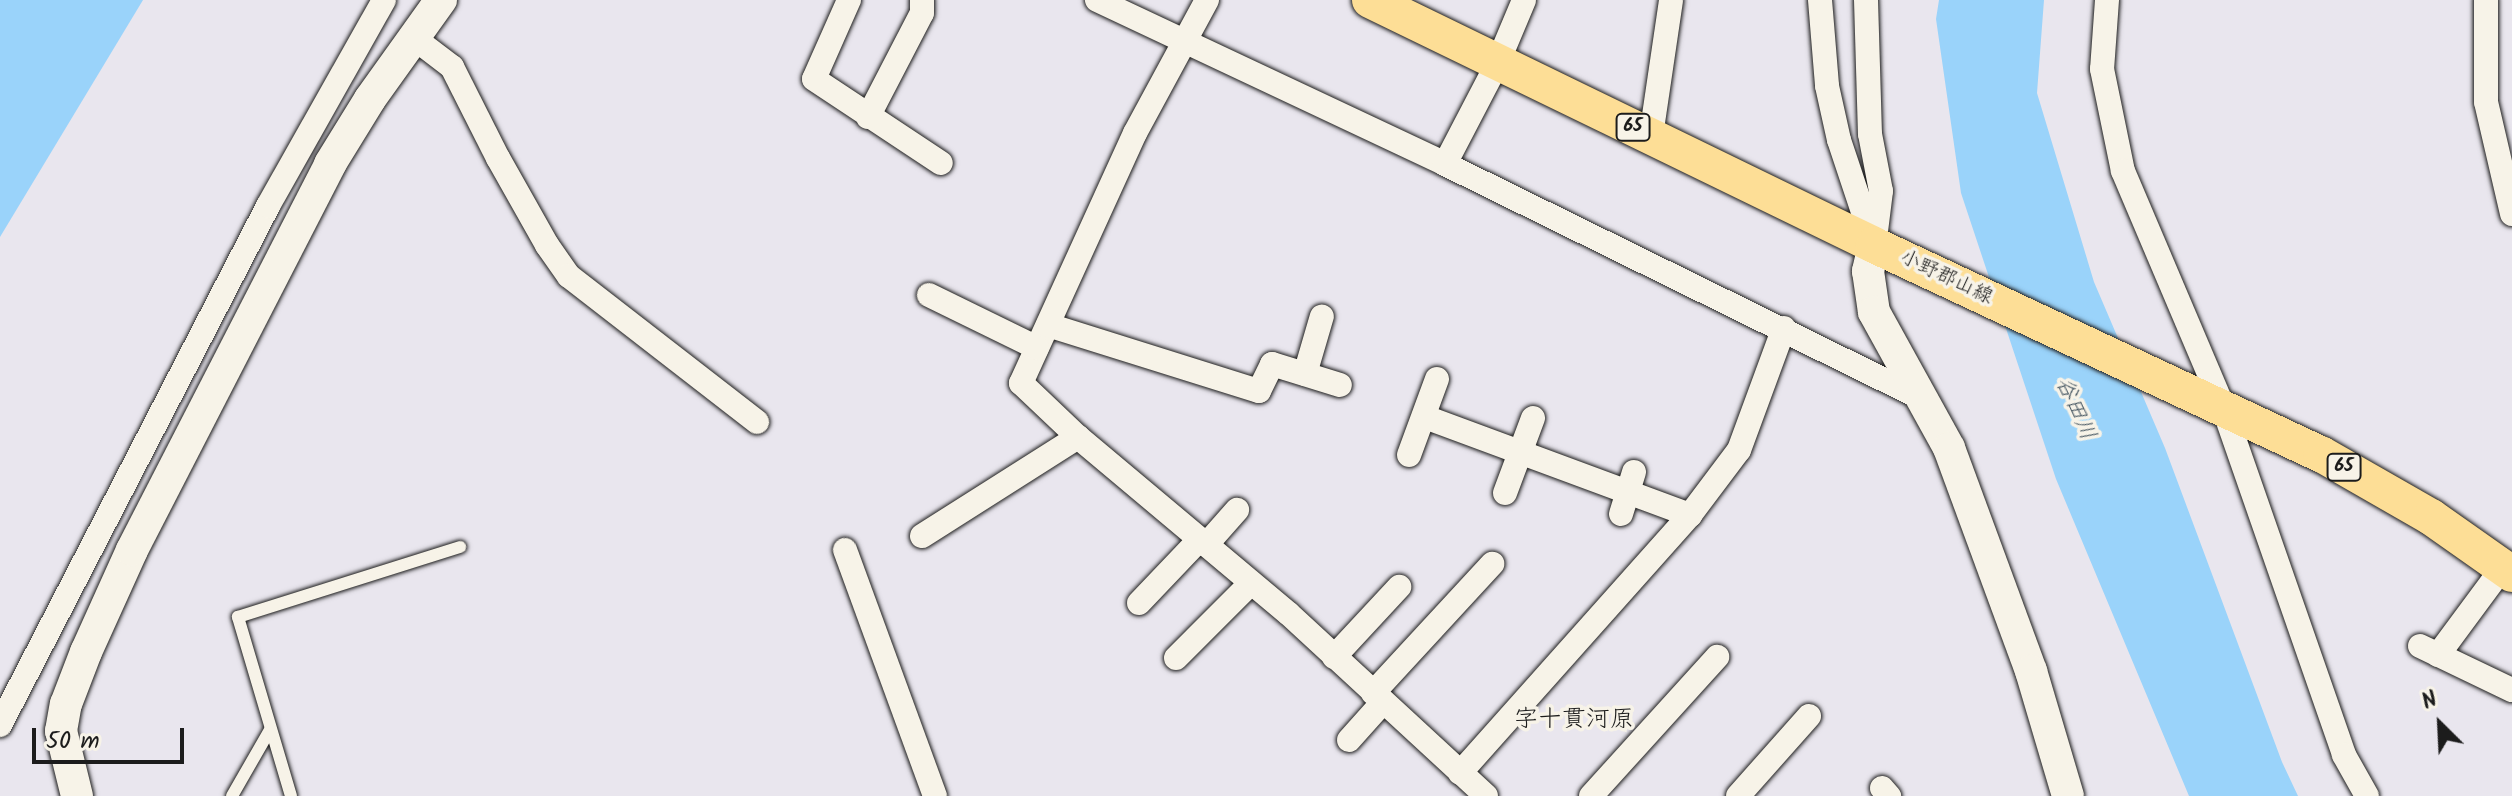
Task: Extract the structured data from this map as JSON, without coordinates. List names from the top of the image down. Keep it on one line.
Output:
{"streets":{"main road":["65","小野郡山線"]},"districts":["字十貫河原"],"water":["谷田川"],"scale_bar":"50 m","north":"top left"}
